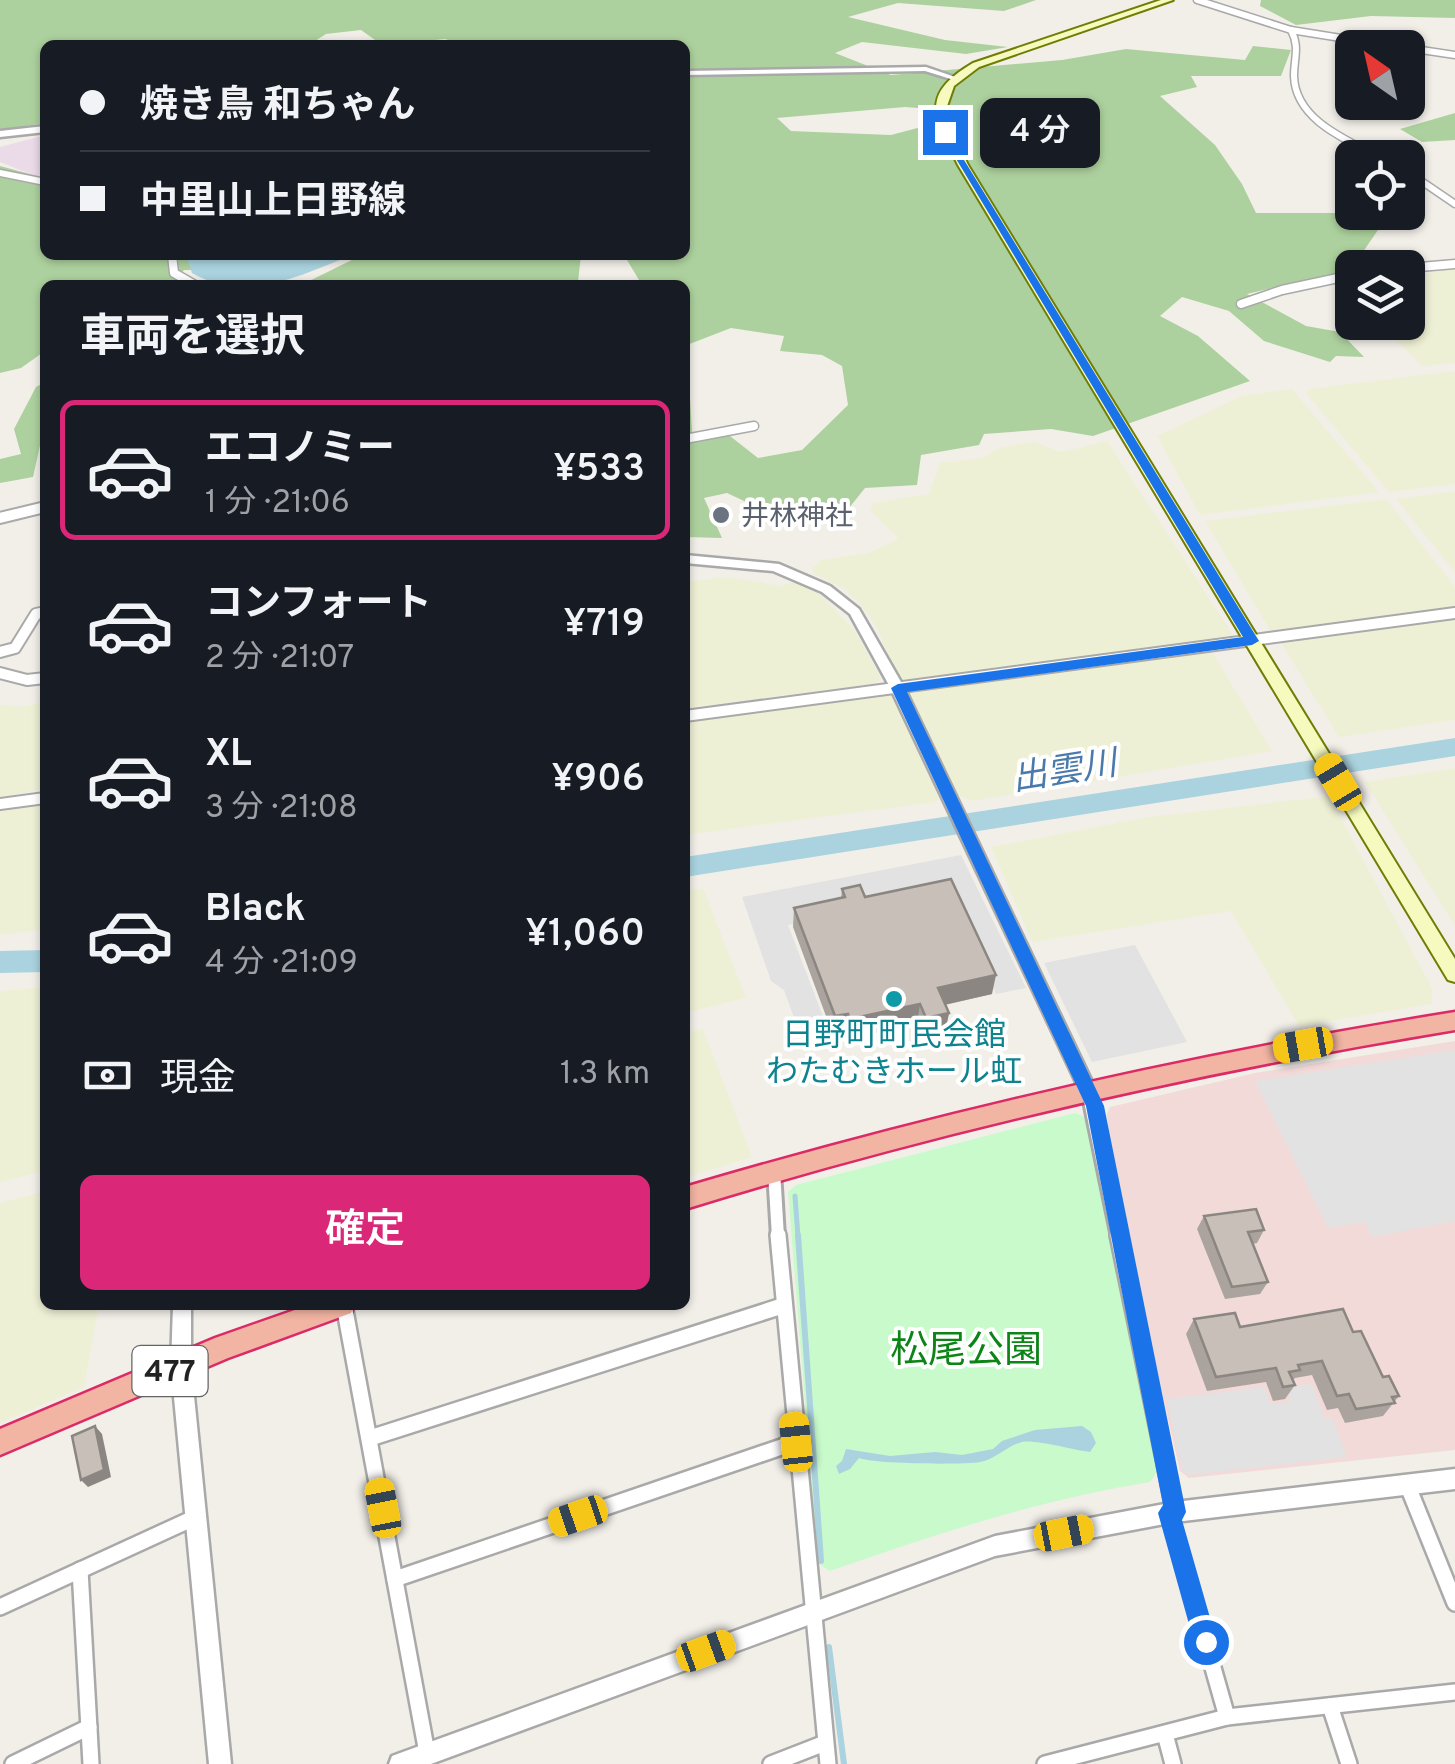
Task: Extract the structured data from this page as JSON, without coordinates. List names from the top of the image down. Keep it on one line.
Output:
{"streets":{"highway":["477"]},"water":["出雲川"],"parks":["松尾公園"],"places":["井林神社","日野町町民会館 わたむきホール虹"],"north":"top left","page":{"banner":["焼き鳥 和ちゃん","中里山上日野線"],"bubble":"4 分","heading":"車両を選択","list":[{"name":"エコノミー","note":"1 分 · 21:06","value":"¥533"},{"name":"コンフォート","note":"2 分 · 21:07","value":"¥719"},{"name":"XL","note":"3 分 · 21:08","value":"¥906"},{"name":"Black","note":"4 分 · 21:09","value":"¥1,060"}],"pay":["現金","1.3 km"],"buttons":"確定"}}
